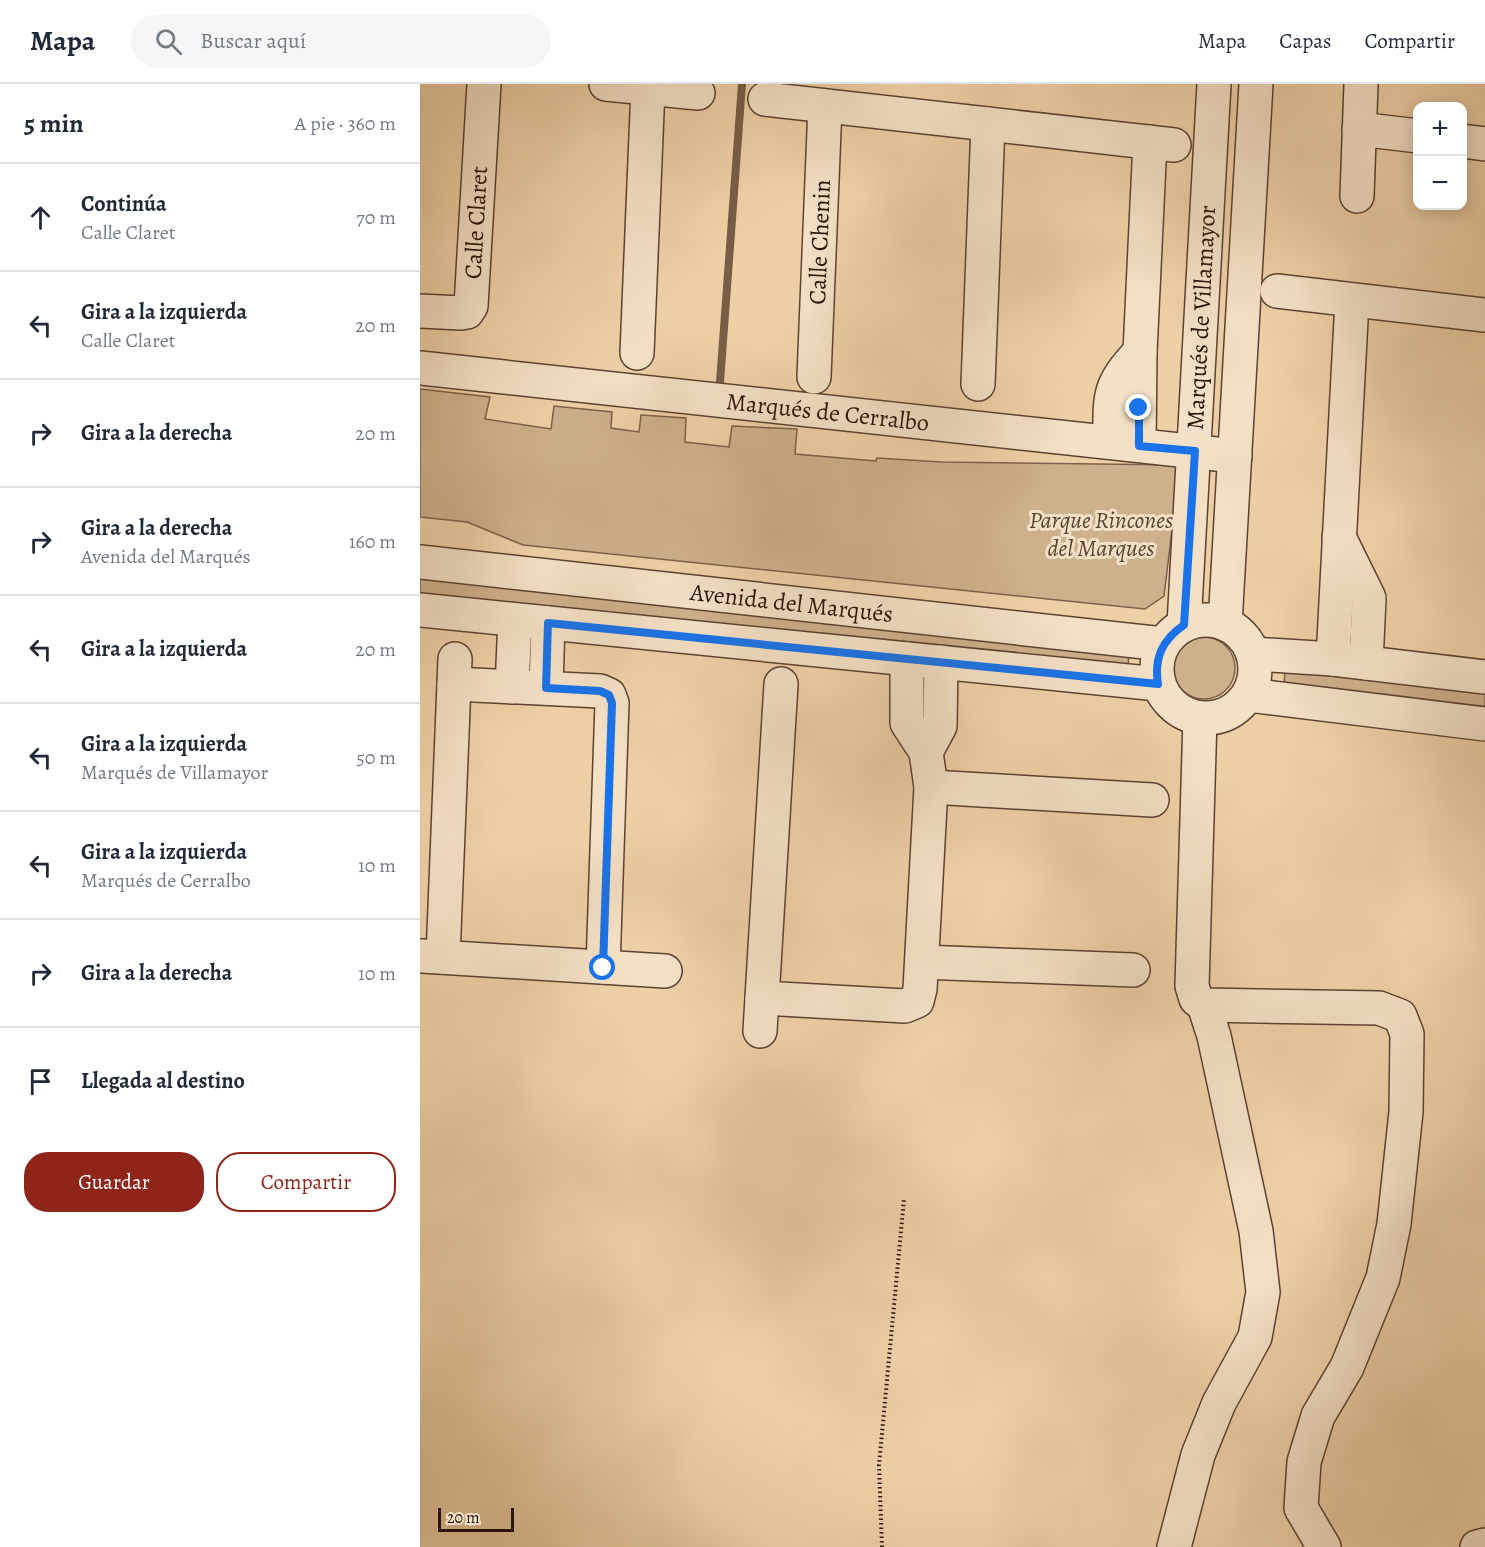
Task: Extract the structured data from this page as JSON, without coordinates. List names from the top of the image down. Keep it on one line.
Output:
{"streets":{"street":["Calle Claret","Calle Chenin","Marqués de Villamayor","Marqués de Cerralbo","Avenida del Marqués"]},"crossings":[["Marqués de Villamayor","Marqués de Cerralbo"],["Marqués de Villamayor","Avenida del Marqués"]],"parks":["Parque Rincones del Marques"],"scale_bar":"20 m","page":{"header":"Mapa","search":"Buscar aquí","nav":["Mapa","Capas","Compartir"],"heading":["5 min","A pie · 360 m"],"map_buttons":["+","−"],"list":[["Continúa","Calle Claret","70 m"],["Gira a la izquierda","Calle Claret","20 m"],["Gira a la derecha","20 m"],["Gira a la derecha","Avenida del Marqués","160 m"],["Gira a la izquierda","20 m"],["Gira a la izquierda","Marqués de Villamayor","50 m"],["Gira a la izquierda","Marqués de Cerralbo","10 m"],["Gira a la derecha","10 m"],"Llegada al destino"],"buttons":["Guardar","Compartir"],"scale":"20 m"}}
